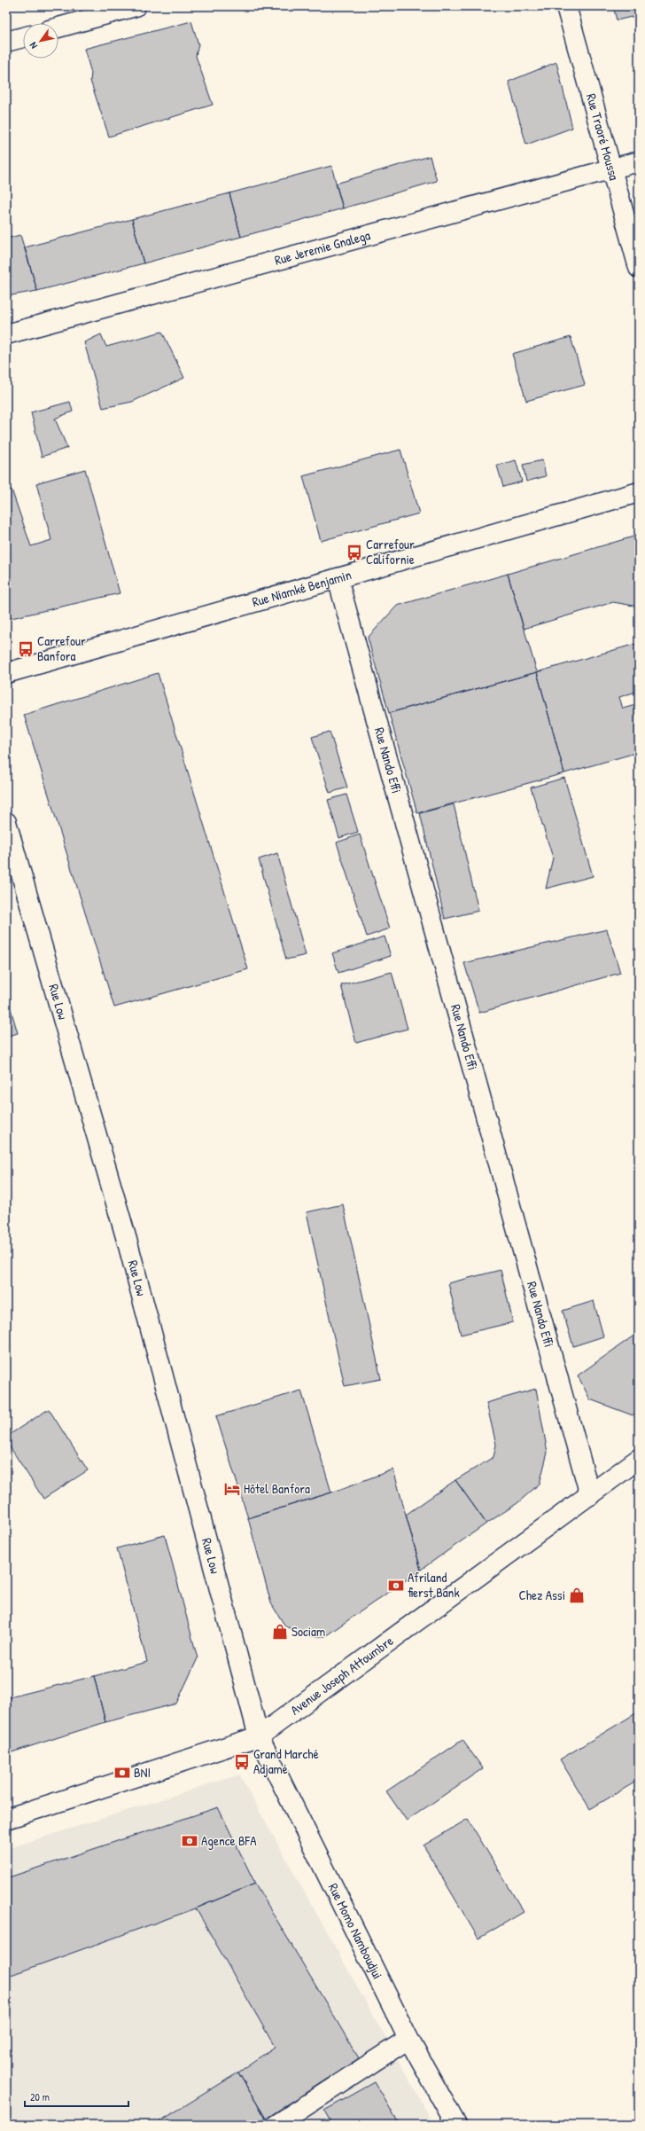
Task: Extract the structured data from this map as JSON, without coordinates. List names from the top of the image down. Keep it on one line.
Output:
{"streets":{"street":["Rue Traoré Moussa","Rue Jeremie Gnalega","Rue Niamké Benjamin","Rue Nando Effi","Rue Low","Avenue Joseph Attoumbre","Rue Momo Namboudjui"]},"crossings":[["Rue Traoré Moussa","Rue Jeremie Gnalega"],["Rue Niamké Benjamin","Rue Nando Effi"],["Rue Nando Effi","Avenue Joseph Attoumbre"],["Rue Low","Avenue Joseph Attoumbre"],["Rue Low","Rue Momo Namboudjui"],["Avenue Joseph Attoumbre","Rue Momo Namboudjui"]],"places":{"bus stop":["Carrefour Californie","Carrefour Banfora","Grand Marché Adjamé"],"hotel":["Hôtel Banfora"],"bank":["Afriland fierst Bank","BNI","Agence BFA"],"shop":["Chez Assi","Sociam"]},"scale_bar":"20 m","north":"bottom left"}
